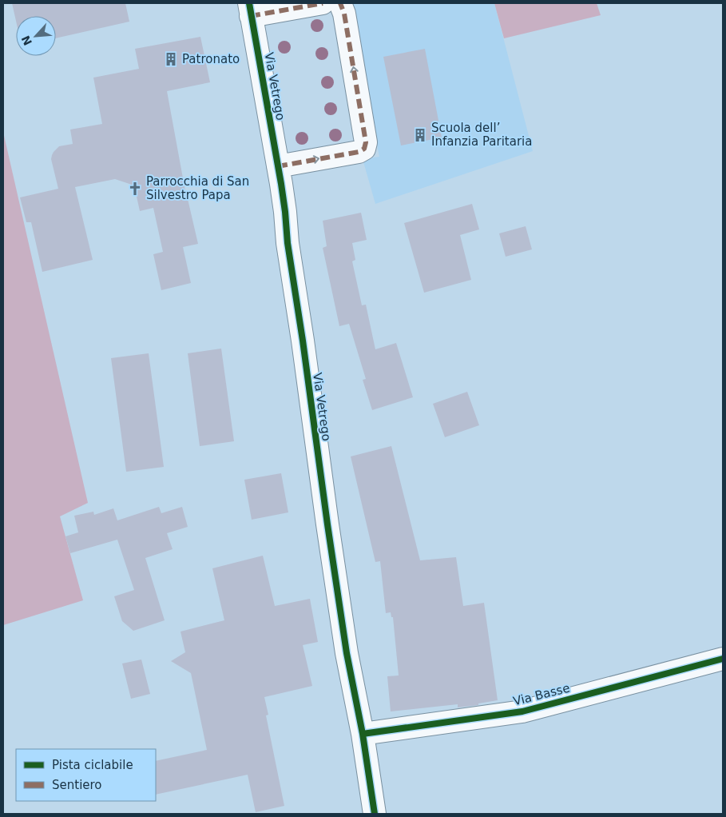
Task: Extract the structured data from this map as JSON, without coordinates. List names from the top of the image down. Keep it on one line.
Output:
{"streets":{"street":["Via Vetrego","Via Basse"]},"crossings":[["Via Vetrego","Via Basse"]],"places":{"building":["Patronato","Scuola dell’ Infanzia Paritaria"],"church":["Parrocchia di San Silvestro Papa"]},"legend":["Pista ciclabile","Sentiero"],"north":"bottom left"}
